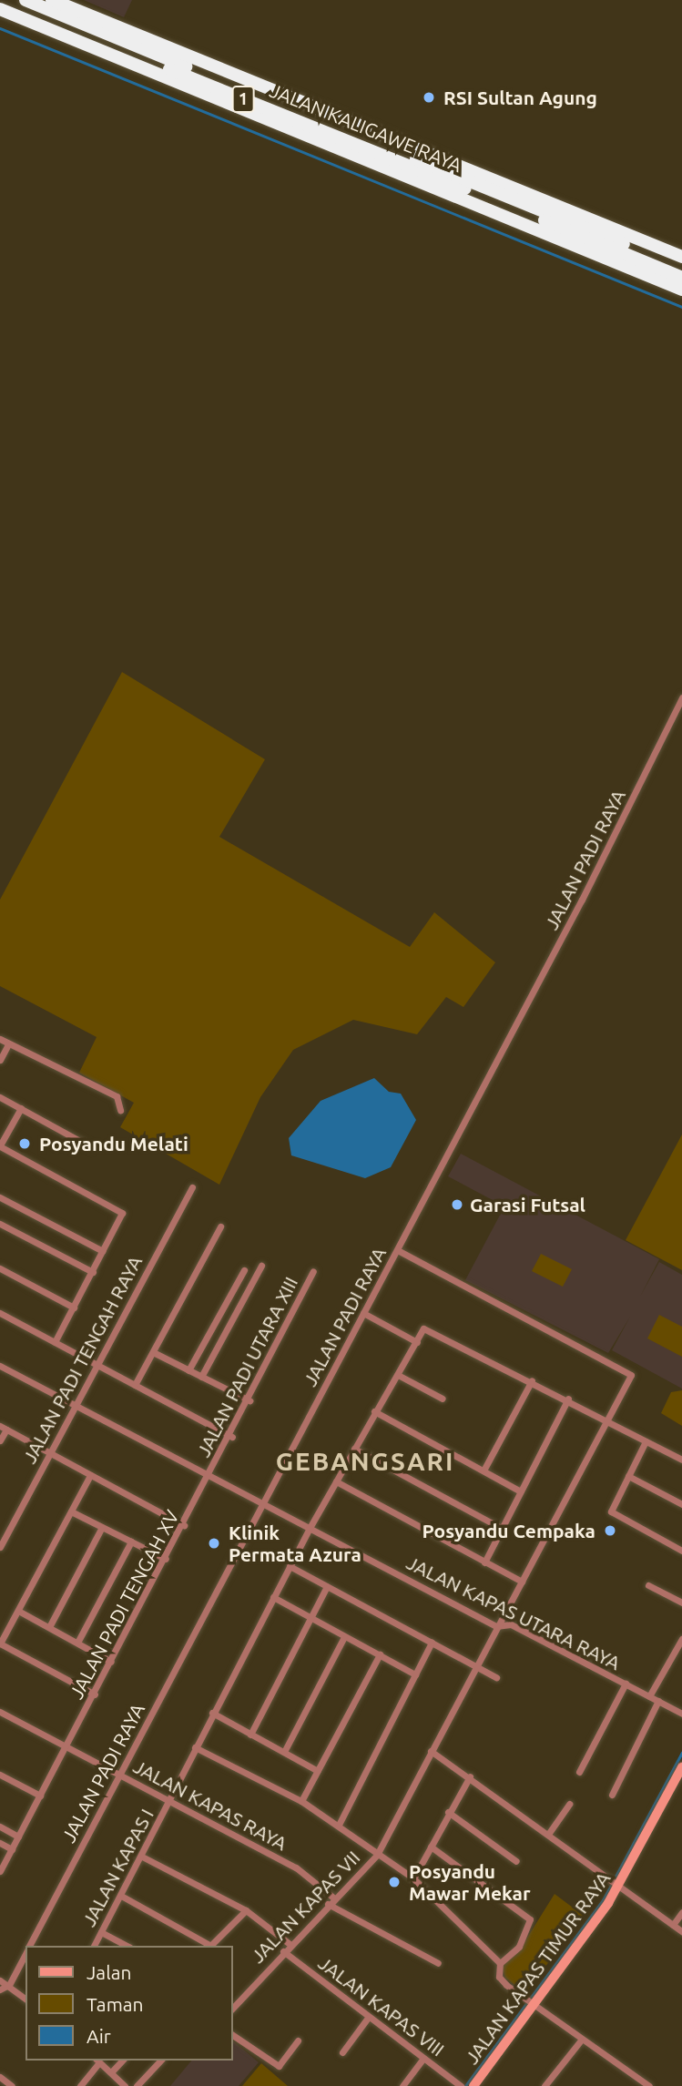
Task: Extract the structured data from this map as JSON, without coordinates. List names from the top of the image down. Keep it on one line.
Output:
{"streets":{"highway":["1","JALAN KALIGAWE RAYA"],"street":["JALAN PADI RAYA","JALAN PADI TENGAH RAYA","JALAN PADI UTARA XIII","JALAN PADI TENGAH XV","JALAN KAPAS UTARA RAYA","JALAN KAPAS RAYA","JALAN KAPAS I","JALAN KAPAS VII","JALAN KAPAS TIMUR RAYA","JALAN KAPAS VIII"]},"crossings":[["JALAN PADI RAYA","JALAN KAPAS UTARA RAYA"],["JALAN PADI RAYA","JALAN KAPAS RAYA"],["JALAN PADI RAYA","JALAN KAPAS VII"],["JALAN PADI TENGAH RAYA","JALAN KAPAS UTARA RAYA"],["JALAN PADI UTARA XIII","JALAN PADI TENGAH XV"],["JALAN PADI UTARA XIII","JALAN KAPAS UTARA RAYA"],["JALAN PADI TENGAH XV","JALAN KAPAS UTARA RAYA"],["JALAN PADI TENGAH XV","JALAN KAPAS RAYA"],["JALAN KAPAS UTARA RAYA","JALAN KAPAS I"],["JALAN KAPAS UTARA RAYA","JALAN KAPAS VII"],["JALAN KAPAS RAYA","JALAN KAPAS I"],["JALAN KAPAS RAYA","JALAN KAPAS VII"],["JALAN KAPAS VII","JALAN KAPAS VIII"]],"districts":["GEBANGSARI"],"places":["RSI Sultan Agung","Posyandu Melati","Garasi Futsal","Posyandu Cempaka","Klinik Permata Azura","Posyandu Mawar Mekar"],"legend":["Jalan","Taman","Air"]}
